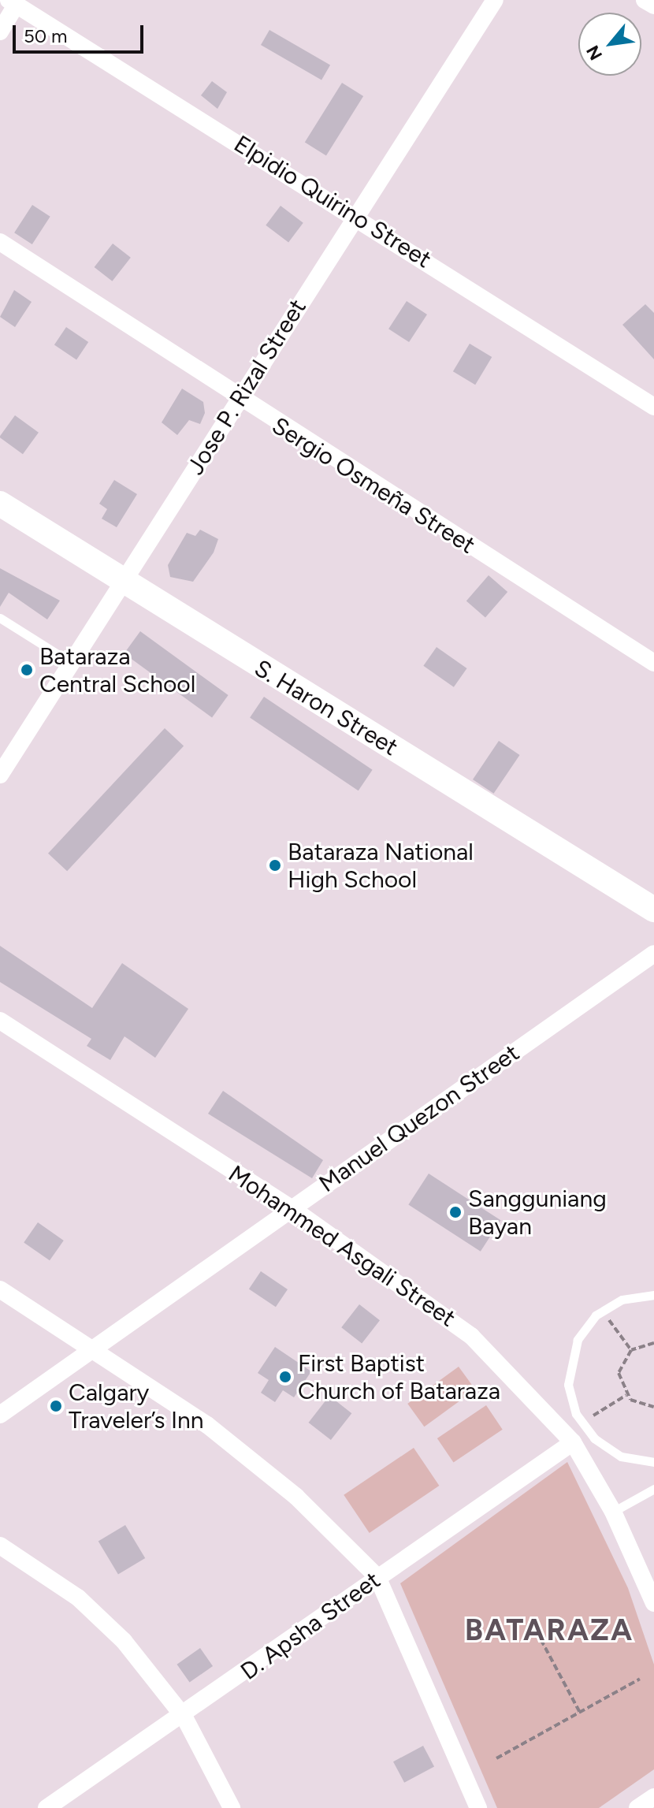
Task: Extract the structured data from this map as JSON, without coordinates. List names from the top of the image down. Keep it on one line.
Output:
{"streets":{"street":["Elpidio Quirino Street","Jose P. Rizal Street","Sergio Osmeña Street","S. Haron Street","Manuel Quezon Street","Mohammed Asgali Street","D. Apsha Street"]},"crossings":[["Elpidio Quirino Street","Jose P. Rizal Street"],["Jose P. Rizal Street","Sergio Osmeña Street"],["Jose P. Rizal Street","S. Haron Street"],["Manuel Quezon Street","Mohammed Asgali Street"],["Mohammed Asgali Street","D. Apsha Street"]],"districts":["BATARAZA"],"places":["Bataraza Central School","Bataraza National High School","Sangguniang Bayan","First Baptist Church of Bataraza","Calgary Traveler’s Inn"],"scale_bar":"50 m","north":"bottom left"}
